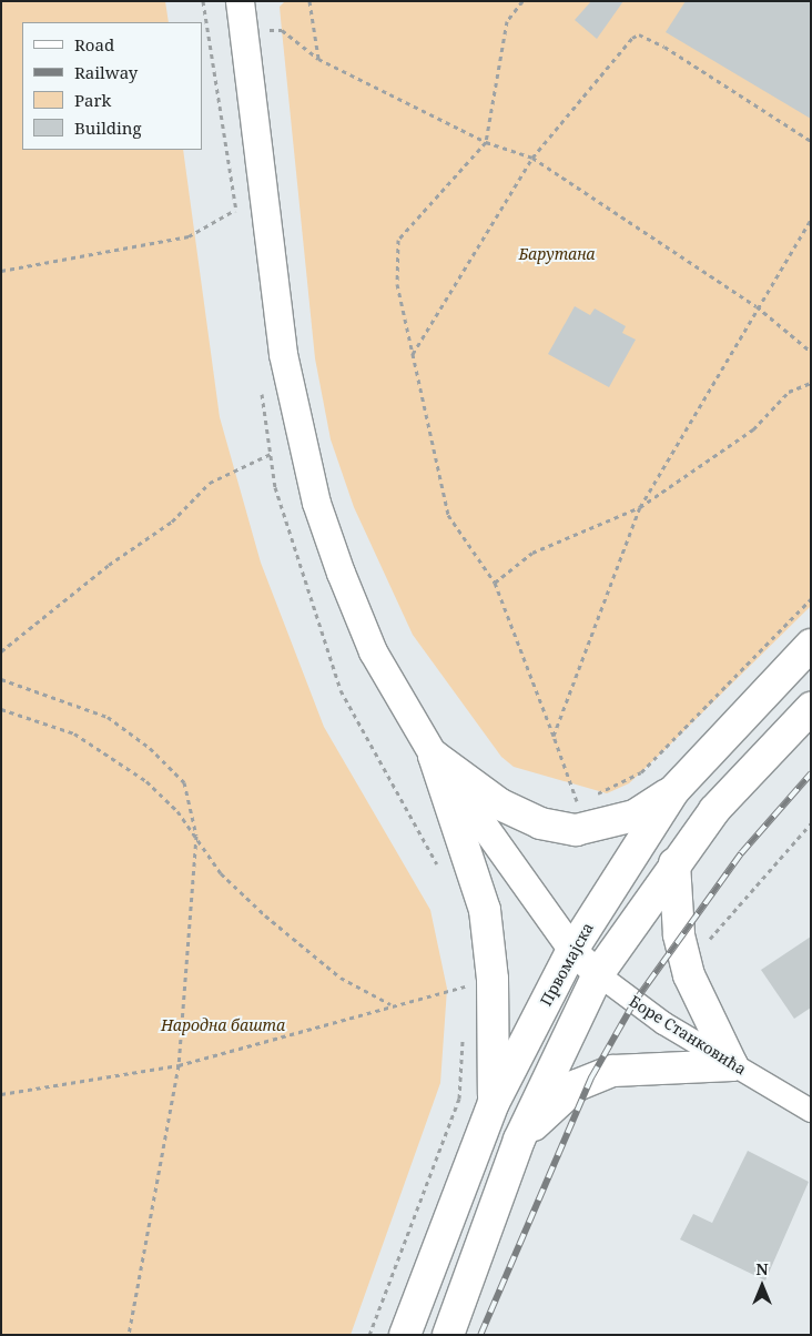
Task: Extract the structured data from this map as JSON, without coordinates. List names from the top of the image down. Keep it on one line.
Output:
{"streets":{"main road":["Првомајска"],"street":["Боре Станковића"]},"crossings":[["Првомајска","Боре Станковића"]],"parks":["Барутана","Народна башта"],"legend":["Road","Railway","Park","Building"],"north":"top"}
